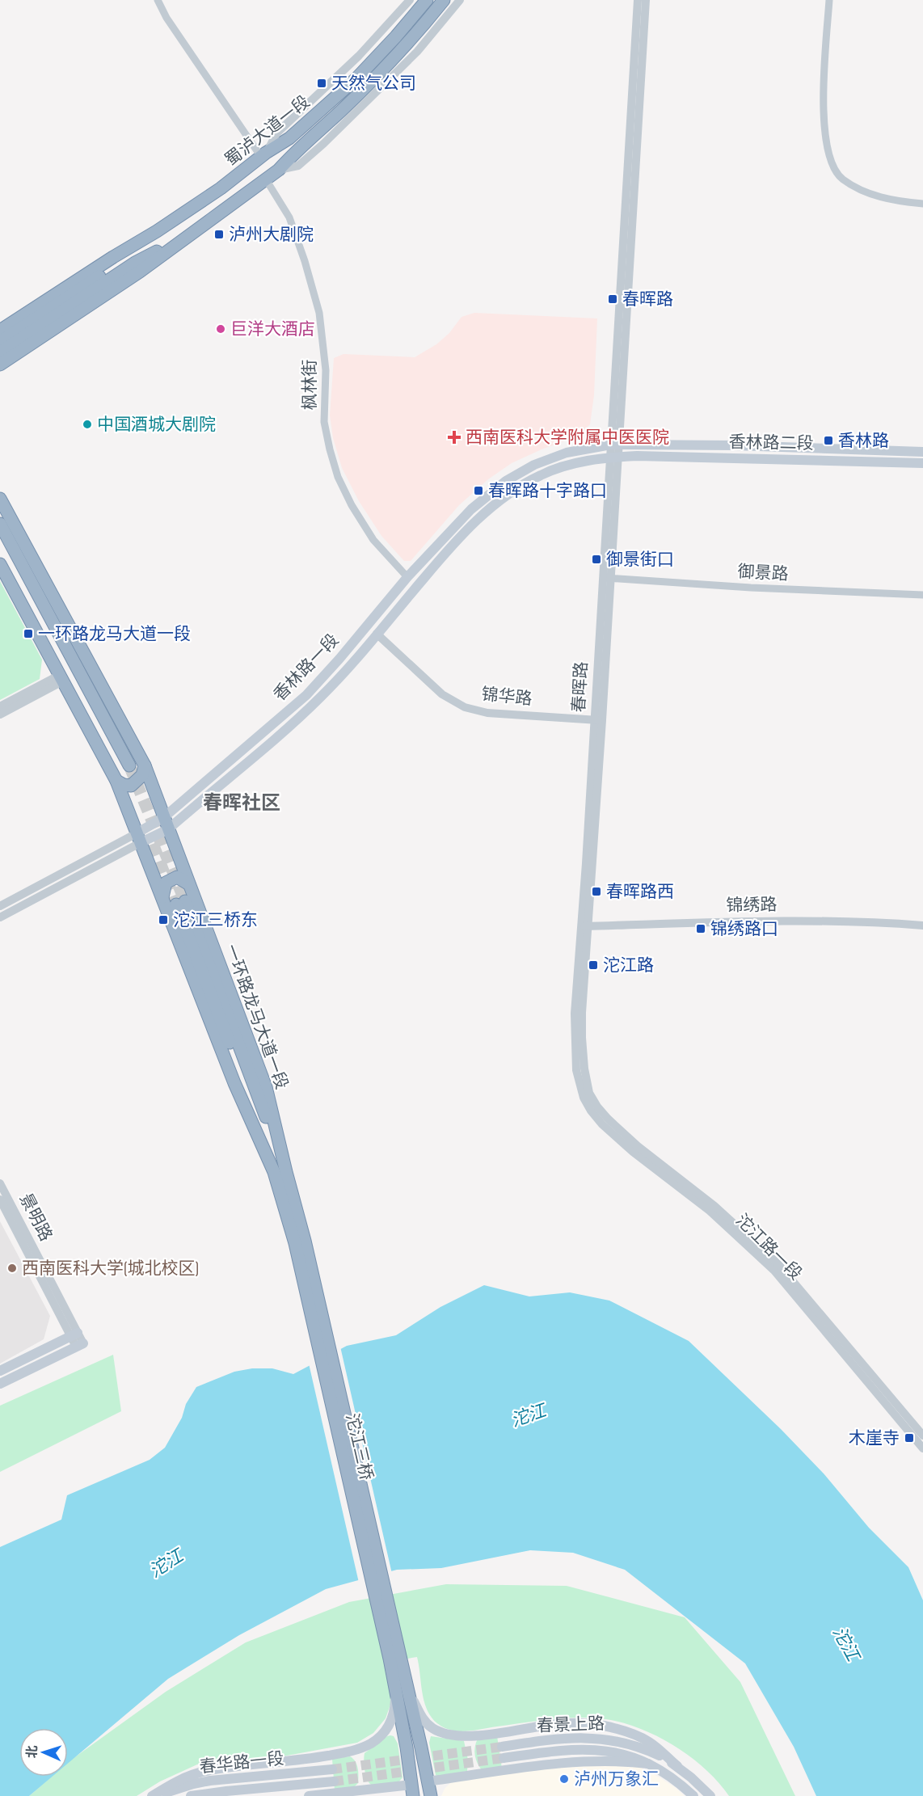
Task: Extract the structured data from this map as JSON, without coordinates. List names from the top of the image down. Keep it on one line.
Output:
{"streets":{"highway":["蜀泸大道一段","一环路龙马大道一段","沱江三桥"],"main road":["香林路二段","香林路一段","春景上路","春华路一段"],"street":["枫林街","御景路","春晖路","锦华路","锦绣路","景明路","沱江路一段"]},"crossings":[["蜀泸大道一段","枫林街"],["枫林街","香林路一段"],["香林路二段","香林路一段"],["香林路二段","春晖路"],["御景路","春晖路"],["香林路一段","春晖路"],["香林路一段","锦华路"],["香林路一段","一环路龙马大道一段"],["春晖路","锦华路"],["春晖路","锦绣路"],["春晖路","沱江路一段"],["一环路龙马大道一段","沱江三桥"]],"districts":["春晖社区"],"water":["沱江"],"places":{"transit":["天然气公司","泸州大剧院","春晖路","香林路","春晖路十字路口","御景街口","一环路龙马大道一段","春晖路西","沱江三桥东","锦绣路口","沱江路","木崖寺"],"other":["巨洋大酒店","中国酒城大剧院","西南医科大学(城北校区)","泸州万象汇"],"health":["西南医科大学附属中医医院"]},"north":"left"}
